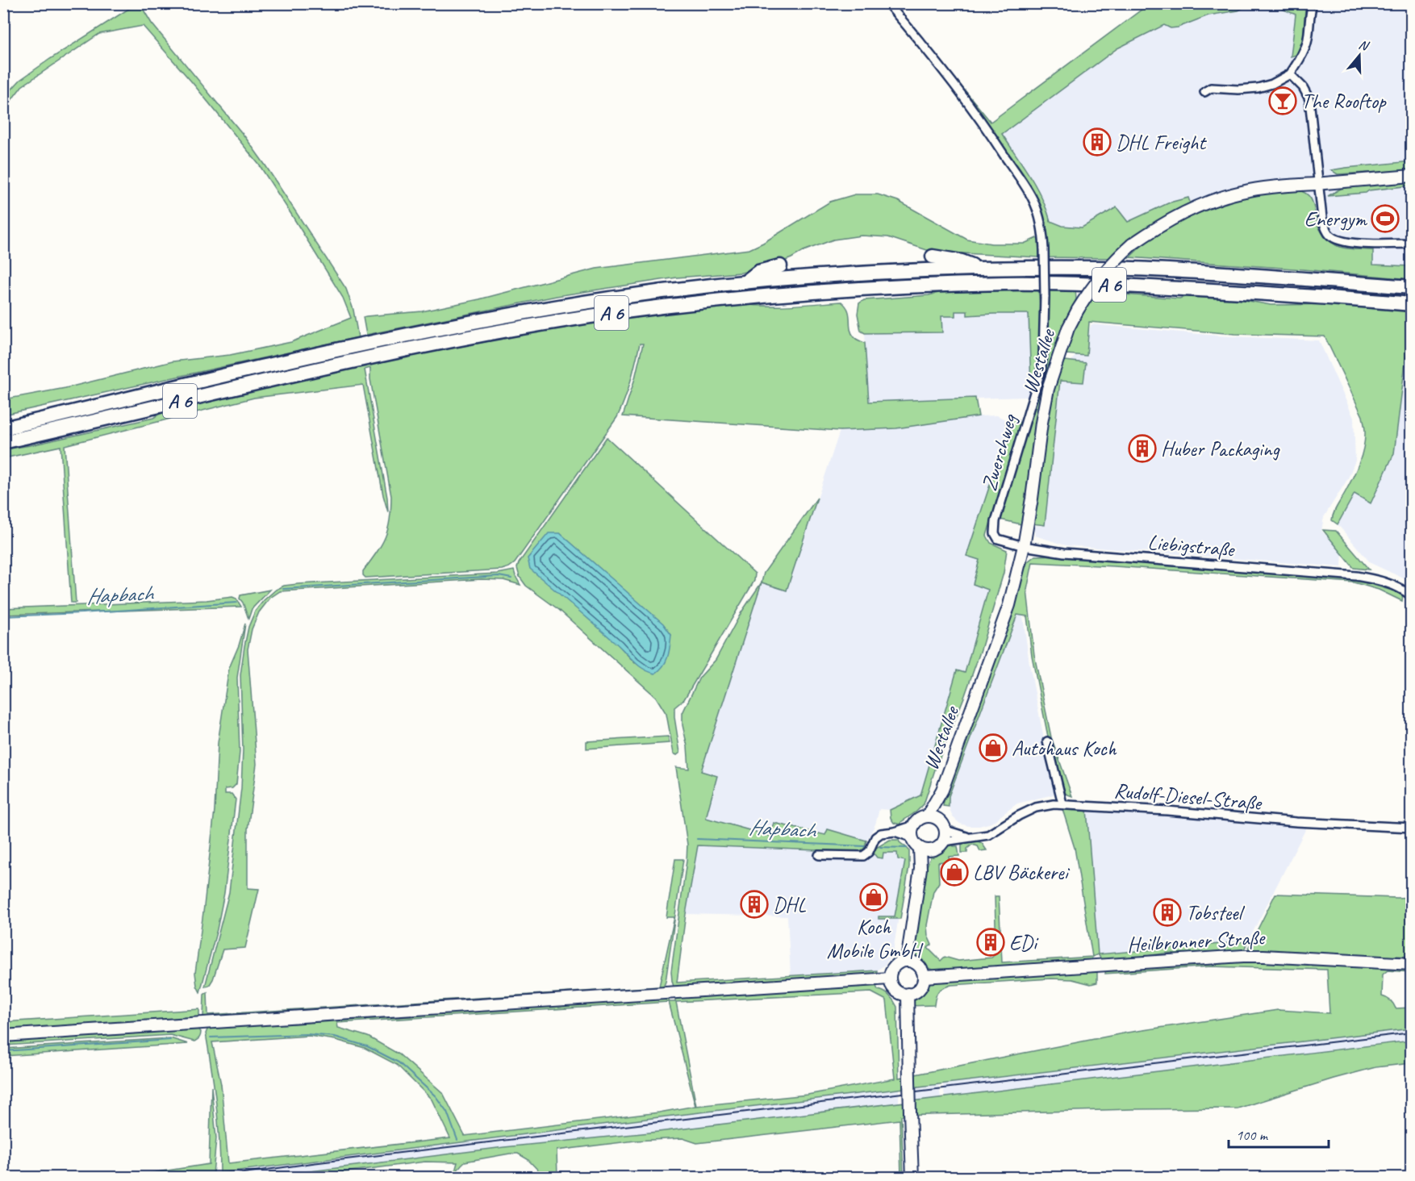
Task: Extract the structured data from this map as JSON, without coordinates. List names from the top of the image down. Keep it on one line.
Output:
{"streets":{"highway":["A 6"],"main road":["Westallee","Heilbronner Straße"],"street":["Zwerchweg","Liebigstraße","Rudolf-Diesel-Straße"]},"crossings":[["Westallee","Zwerchweg"],["Westallee","Liebigstraße"],["Westallee","Rudolf-Diesel-Straße"],["Zwerchweg","Liebigstraße"]],"water":["Hapbach"],"places":{"bar":["The Rooftop"],"building":["DHL Freight","Huber Packaging","DHL","Tobsteel","EDi"],"sports":["Energym"],"shop":["Autohaus Koch","LBV Bäckerei","Koch Mobile GmbH"]},"scale_bar":"100 m","north":"top"}
